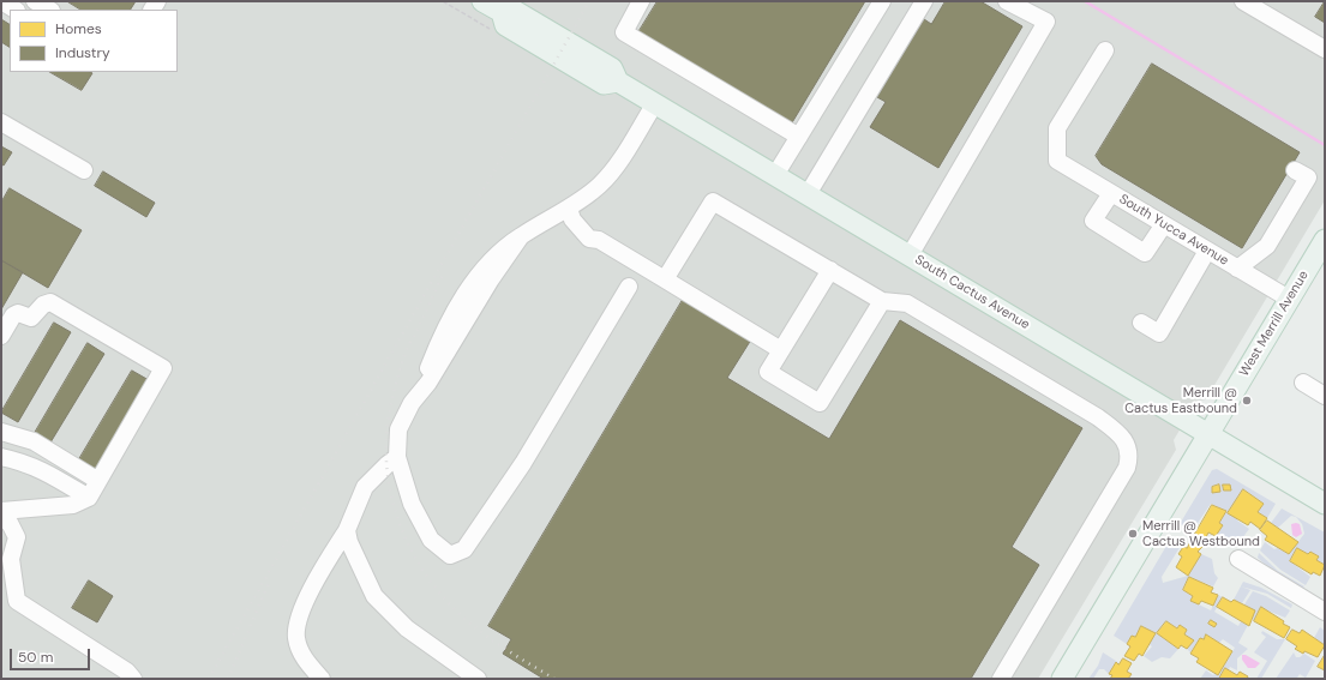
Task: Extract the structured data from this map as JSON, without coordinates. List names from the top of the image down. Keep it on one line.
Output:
{"streets":{"main road":["South Cactus Avenue","West Merrill Avenue"],"street":["South Yucca Avenue"]},"crossings":[["South Yucca Avenue","West Merrill Avenue"],["South Cactus Avenue","West Merrill Avenue"]],"places":["Merrill @ Cactus Eastbound","Merrill @ Cactus Westbound"],"legend":["Homes","Industry"],"scale_bar":"50 m"}
